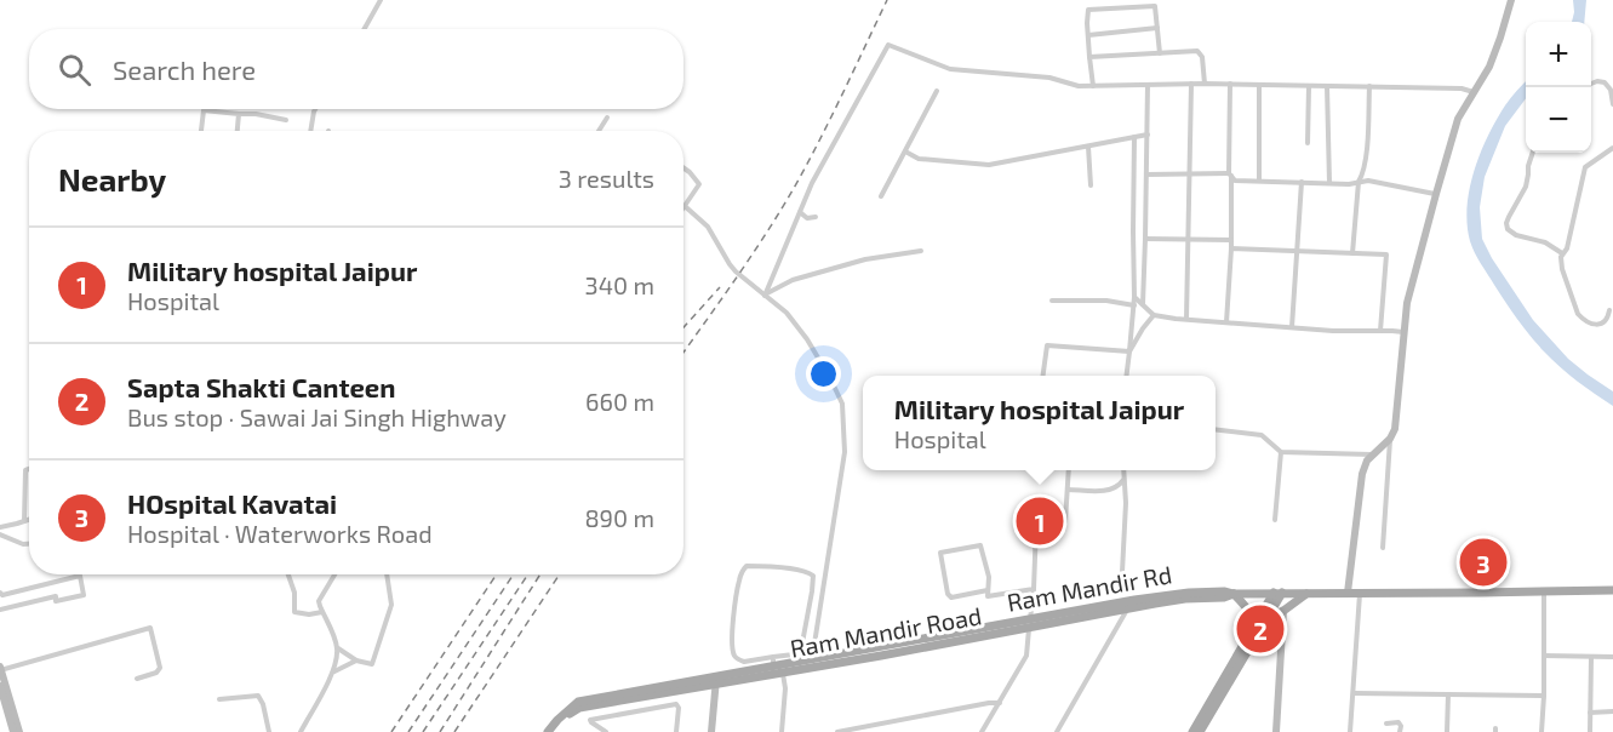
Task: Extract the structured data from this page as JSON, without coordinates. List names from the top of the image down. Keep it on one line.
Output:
{"streets":{"main road":["Ram Mandir Rd","Ram Mandir Road"]},"crossings":[["Ram Mandir Rd","Ram Mandir Road"]],"page":{"map_buttons":["+","−"],"search":"Search here","heading":["Nearby","3 results"],"list":[{"mark":"1","name":"Military hospital Jaipur","note":"Hospital","value":"340 m"},{"mark":"2","name":"Sapta Shakti Canteen","note":"Bus stop · Sawai Jai Singh Highway","value":"660 m"},{"mark":"3","name":"HOspital Kavatai","note":"Hospital · Waterworks Road","value":"890 m"}],"popup":["Military hospital Jaipur","Hospital"],"pins":["1","3","2"]}}
